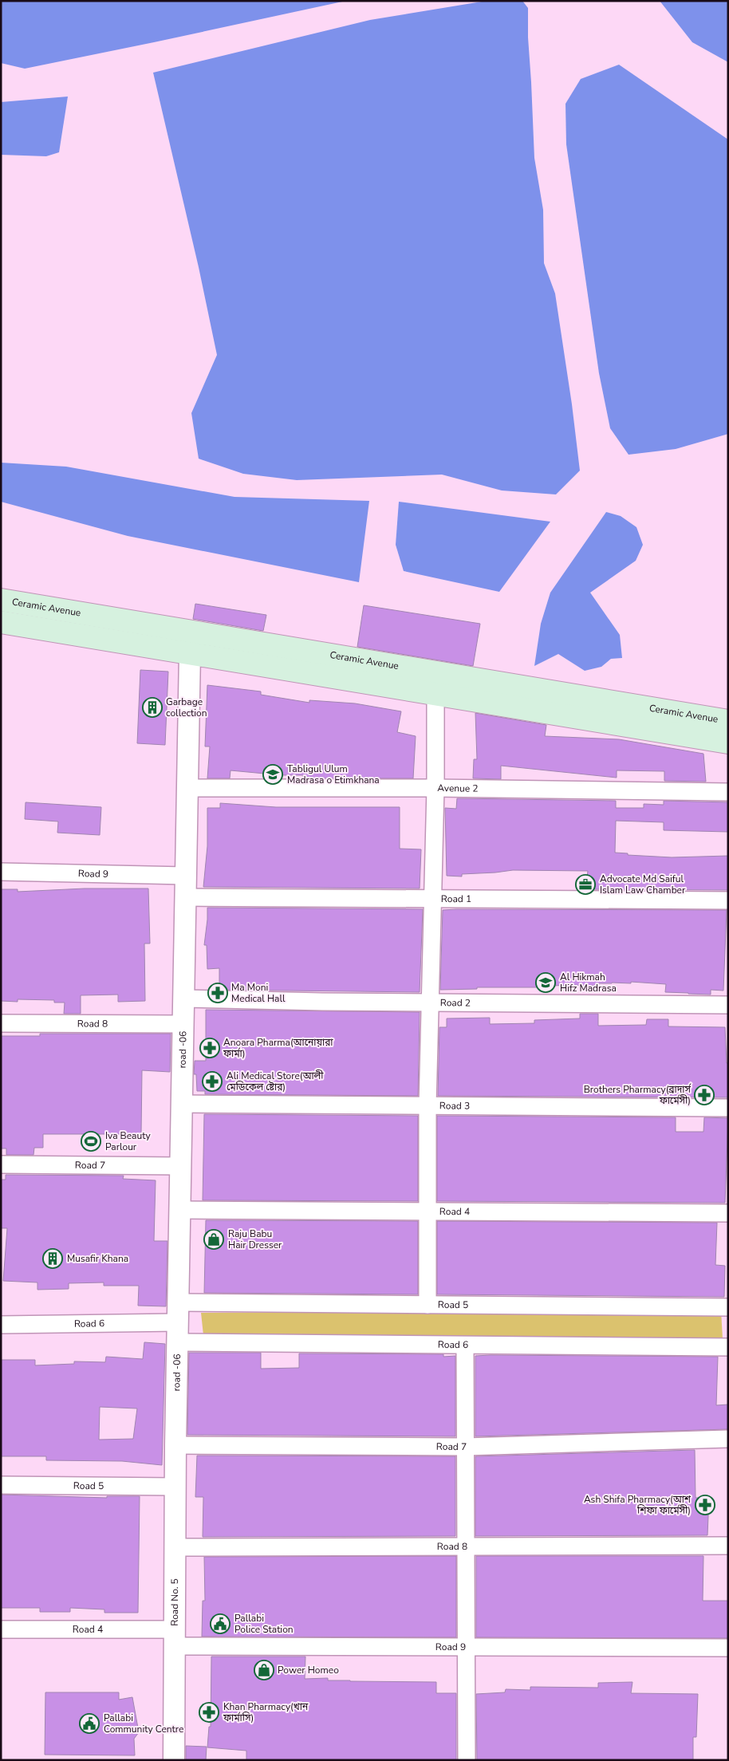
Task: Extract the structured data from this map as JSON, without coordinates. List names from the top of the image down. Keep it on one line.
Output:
{"streets":{"main road":["Ceramic Avenue"],"street":["Avenue 2","Road 9","Road 1","Road 2","Road 8","road -06","Road 3","Road 7","Road 4","Road 5","Road 6","Road No. 5"]},"crossings":[["Ceramic Avenue","road -06"],["Avenue 2","road -06"],["Road 9","road -06"],["Road 9","Road 4"],["Road 9","Road No. 5"],["Road 1","road -06"],["Road 2","road -06"],["Road 8","road -06"],["Road 8","Road No. 5"],["road -06","Road 3"],["road -06","Road 7"],["road -06","Road 4"],["road -06","Road 5"],["road -06","Road 6"],["road -06","Road No. 5"],["Road 7","Road No. 5"],["Road 4","Road No. 5"],["Road 5","Road 6"],["Road 5","Road No. 5"]],"places":{"building":["Garbage collection","Musafir Khana"],"school or university":["Tabligul Ulum Madrasa o Etimkhana","Al Hikmah Hifz Madrasa"],"office":["Advocate Md Saiful Islam Law Chamber"],"pharmacy":["Ma Moni Medical Hall","Anoara Pharma(আনোয়ারা ফার্মা)","Ali Medical Store(আলী মেডিকেল ষ্টোর)","Brothers Pharmacy(ব্রাদার্স ফার্মেসী)","Ash Shifa Pharmacy(আশ শিফা ফার্মেসী)","Khan Pharmacy(খান ফার্মাসি)"],"sports":["Iva Beauty Parlour"],"shop":["Raju Babu Hair Dresser","Power Homeo"],"public building":["Pallabi Police Station","Pallabi Community Centre"]}}
